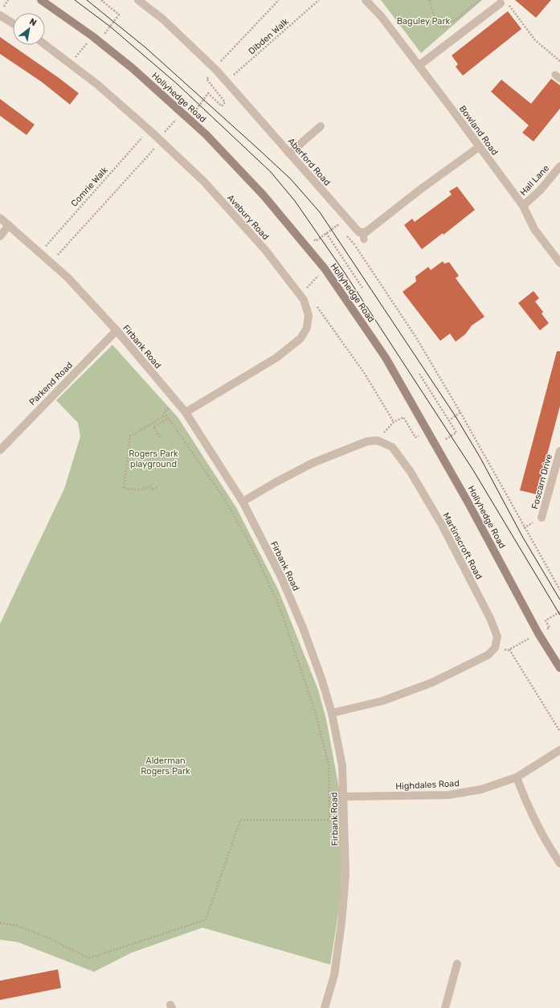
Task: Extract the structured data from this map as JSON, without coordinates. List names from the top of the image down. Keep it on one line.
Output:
{"streets":{"street":["Hollyhedge Road","Bowland Road","Aberford Road","Hall Lane","Avebury Road","Firbank Road","Parkend Road","Foscarn Drive","Martinscroft Road","Highdales Road"],"path":["Dibden Walk","Comrie Walk"]},"crossings":[["Dibden Walk","Hollyhedge Road"],["Dibden Walk","Aberford Road"],["Bowland Road","Hall Lane"],["Comrie Walk","Avebury Road"],["Comrie Walk","Firbank Road"],["Avebury Road","Firbank Road"],["Firbank Road","Parkend Road"],["Firbank Road","Martinscroft Road"],["Firbank Road","Highdales Road"]],"parks":["Baguley Park","Rogers Park playground","Alderman Rogers Park"],"north":"top right"}
